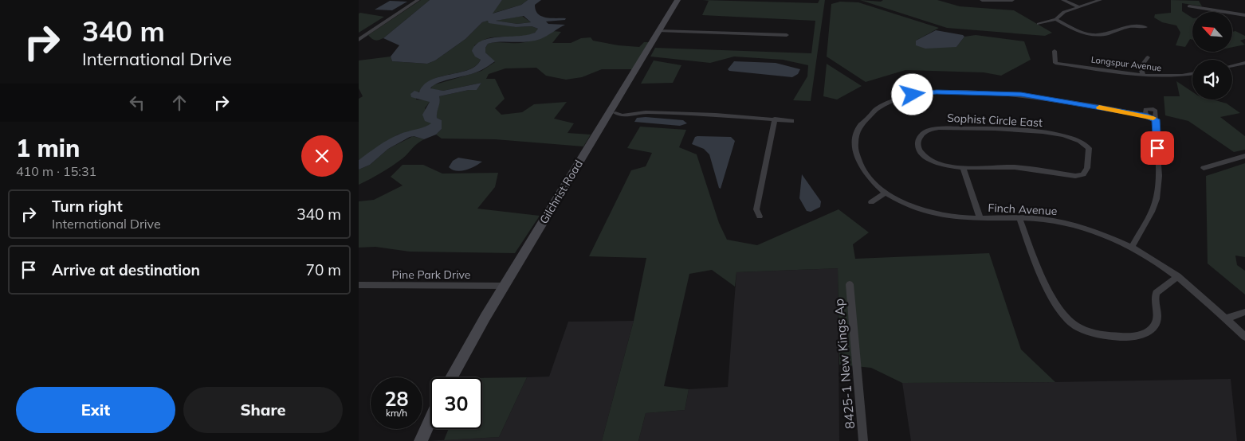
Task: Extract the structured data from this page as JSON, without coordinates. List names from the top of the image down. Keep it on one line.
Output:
{"streets":{"street":["Longspur Avenue","Sophist Circle East","Gilchrist Road","Finch Avenue","Pine Park Drive","8425-1 New Kings Ap"]},"crossings":[["Gilchrist Road","Pine Park Drive"]],"north":"top left","page":{"turn":["340 m","International Drive"],"heading":["1 min","410 m · 15:31"],"list":[{"name":"Turn right","note":"International Drive","value":"340 m"},{"name":"Arrive at destination","value":"70 m"}],"speed":"28 km/h","limit":"30","buttons":["Exit","Share"]}}
